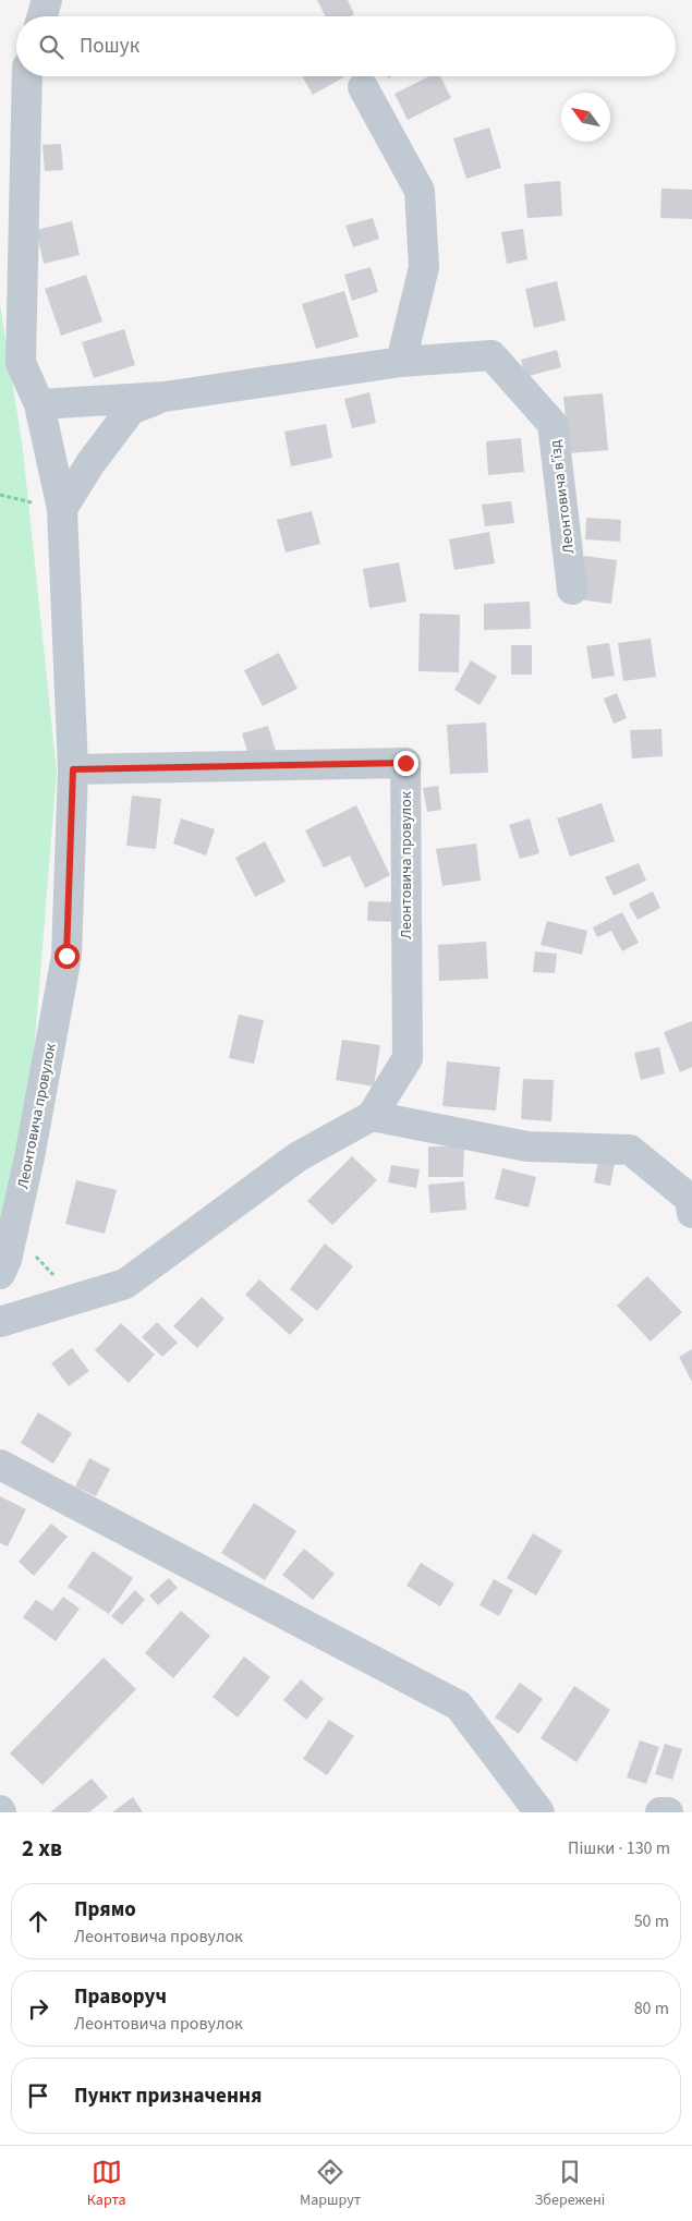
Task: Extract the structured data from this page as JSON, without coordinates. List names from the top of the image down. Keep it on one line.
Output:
{"streets":{"street":["Леонтовича в'їзд","Леонтовича провулок"]},"north":"top left","page":{"search":"Пошук","heading":["2 хв","Пішки · 130 m"],"list":[["Прямо","Леонтовича провулок","50 m"],["Праворуч","Леонтовича провулок","80 m"],"Пункт призначення"],"nav":["Карта","Маршрут","Збережені"]}}
